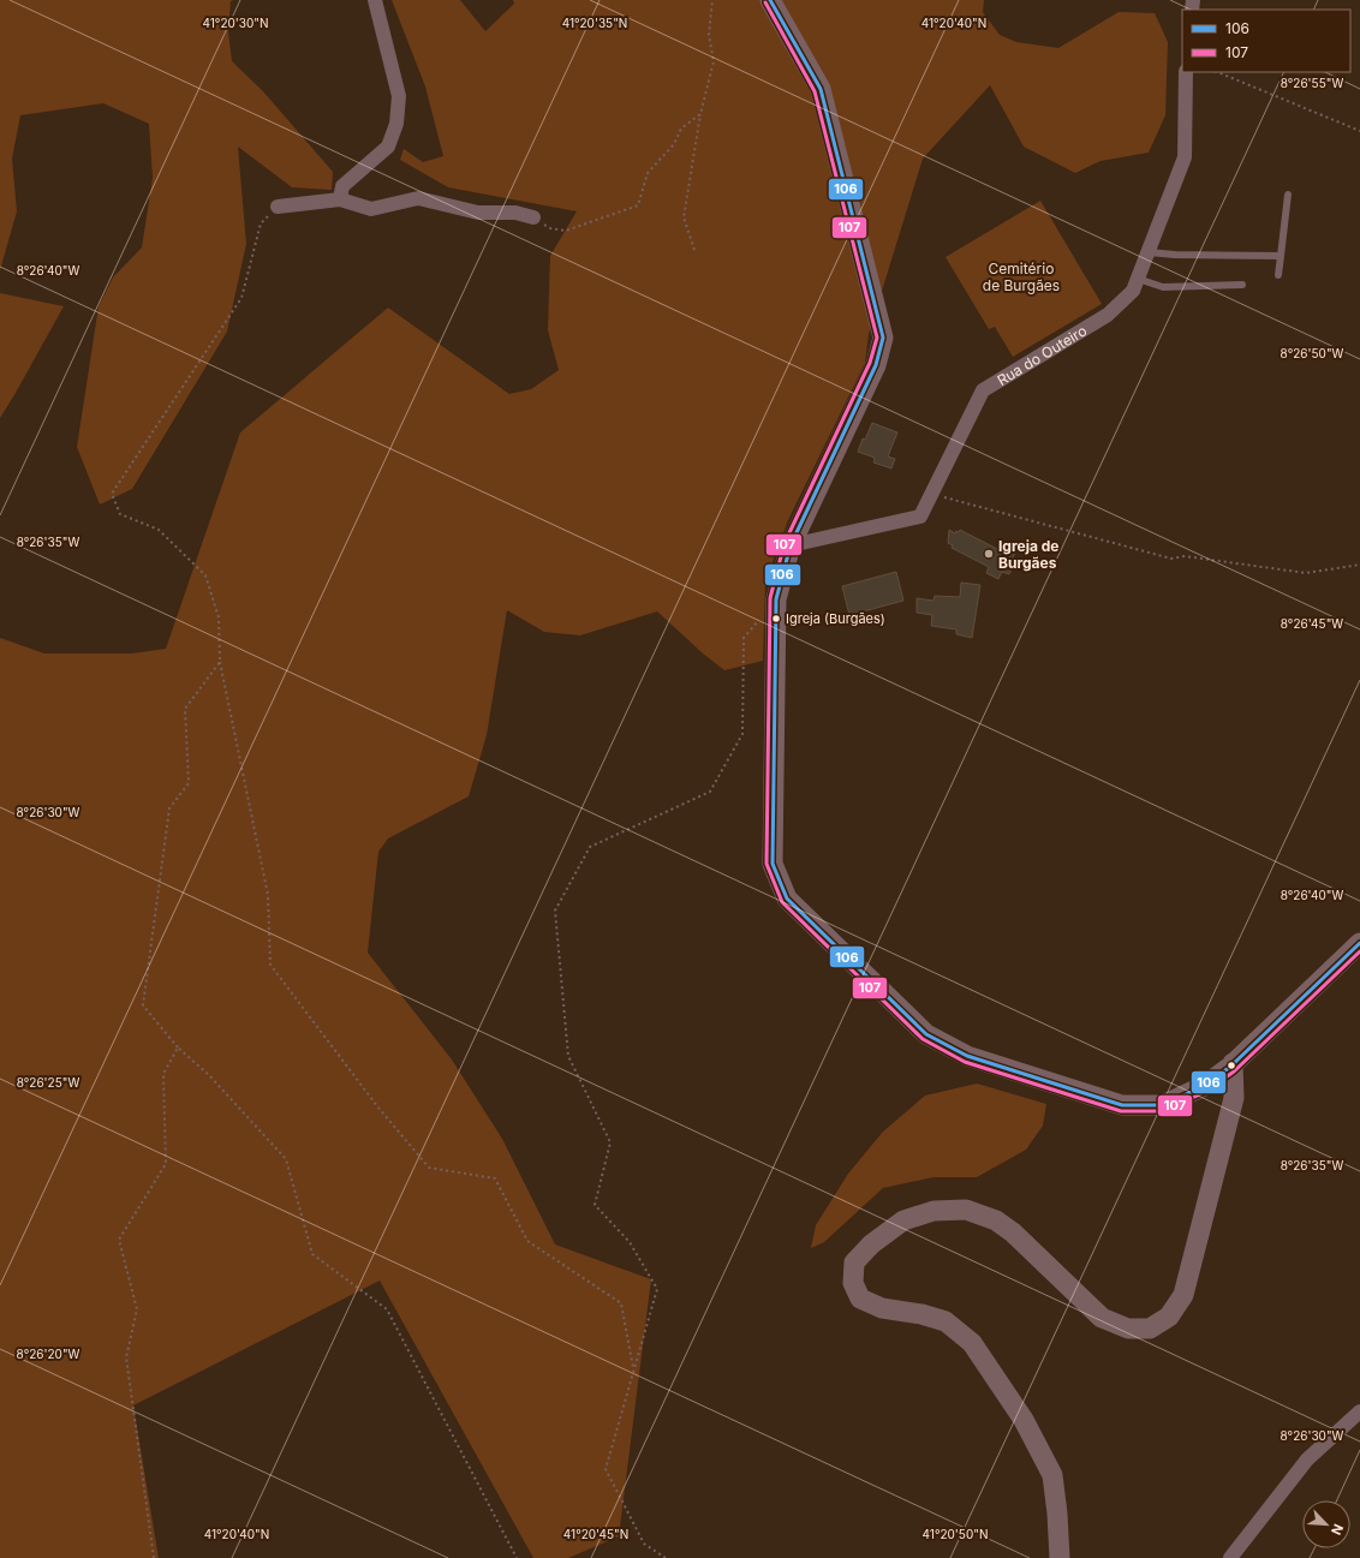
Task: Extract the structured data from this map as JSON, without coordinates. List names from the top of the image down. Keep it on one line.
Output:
{"streets":{"street":["Rua do Outeiro"]},"parks":["Cemitério de Burgães"],"places":["Igreja de Burgães","Igreja (Burgães)"],"lines":["transit line 106","transit line 107"],"legend":["106","107"],"north":"bottom right","coordinates":["41°20'30\"N","41°20'35\"N","41°20'40\"N","8°26'55\"W","8°26'40\"W","8°26'50\"W","8°26'35\"W","8°26'45\"W","8°26'30\"W","8°26'25\"W","8°26'20\"W","41°20'45\"N","41°20'50\"N"]}
